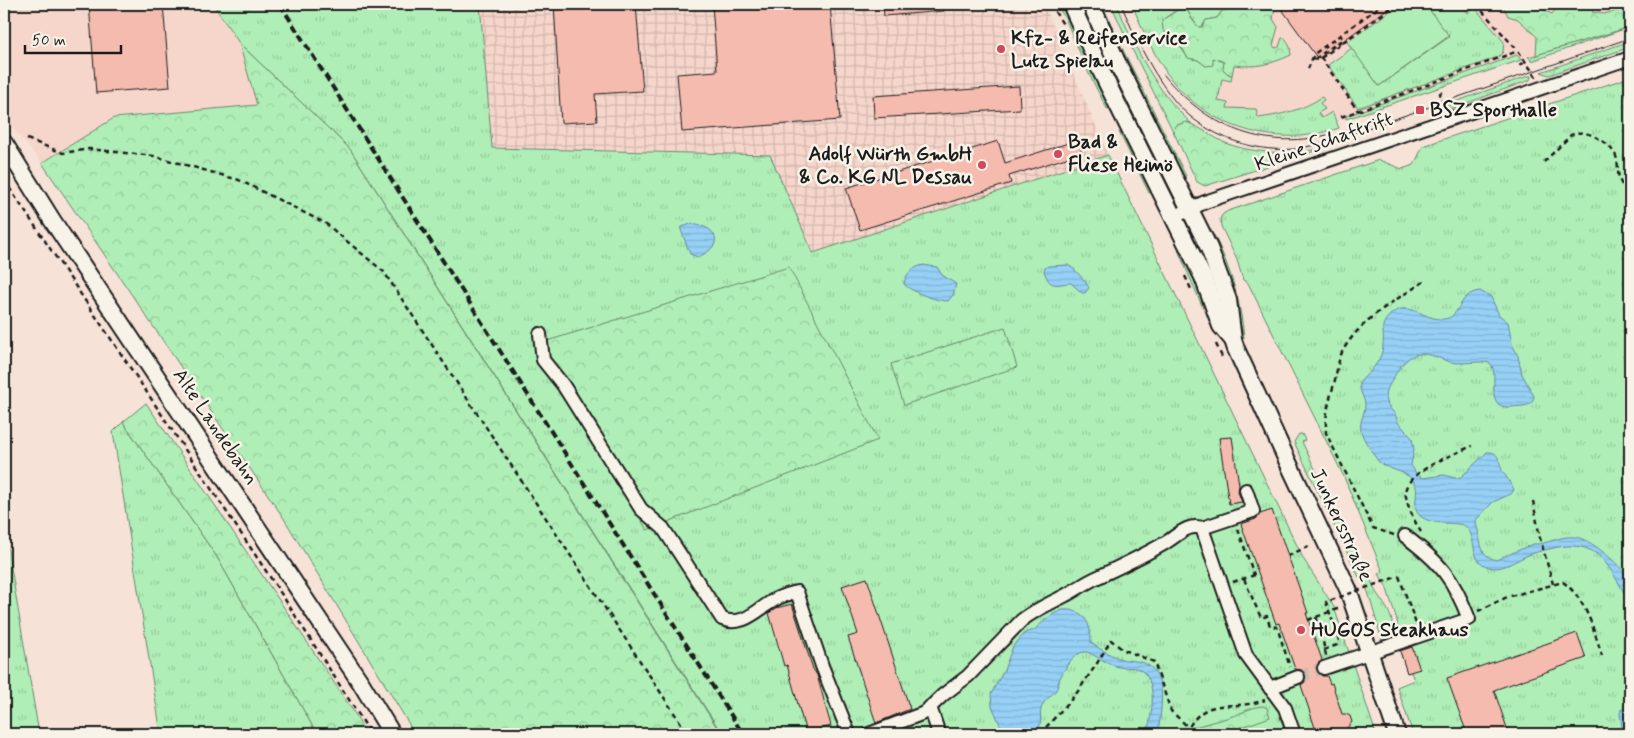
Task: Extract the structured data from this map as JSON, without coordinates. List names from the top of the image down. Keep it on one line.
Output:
{"streets":{"main road":["Alte Landebahn","Junkersstraße"],"street":["Kleine Schaftrift"]},"crossings":[["Kleine Schaftrift","Junkersstraße"]],"places":{"other":["Kfz- & Reifenservice Lutz Spielau","Bad & Fliese Heimö","Adolf Würth GmbH & Co. KG NL Dessau","HUGOS Steakhaus"],"transit":["BSZ Sporthalle"]},"scale_bar":"50 m"}
